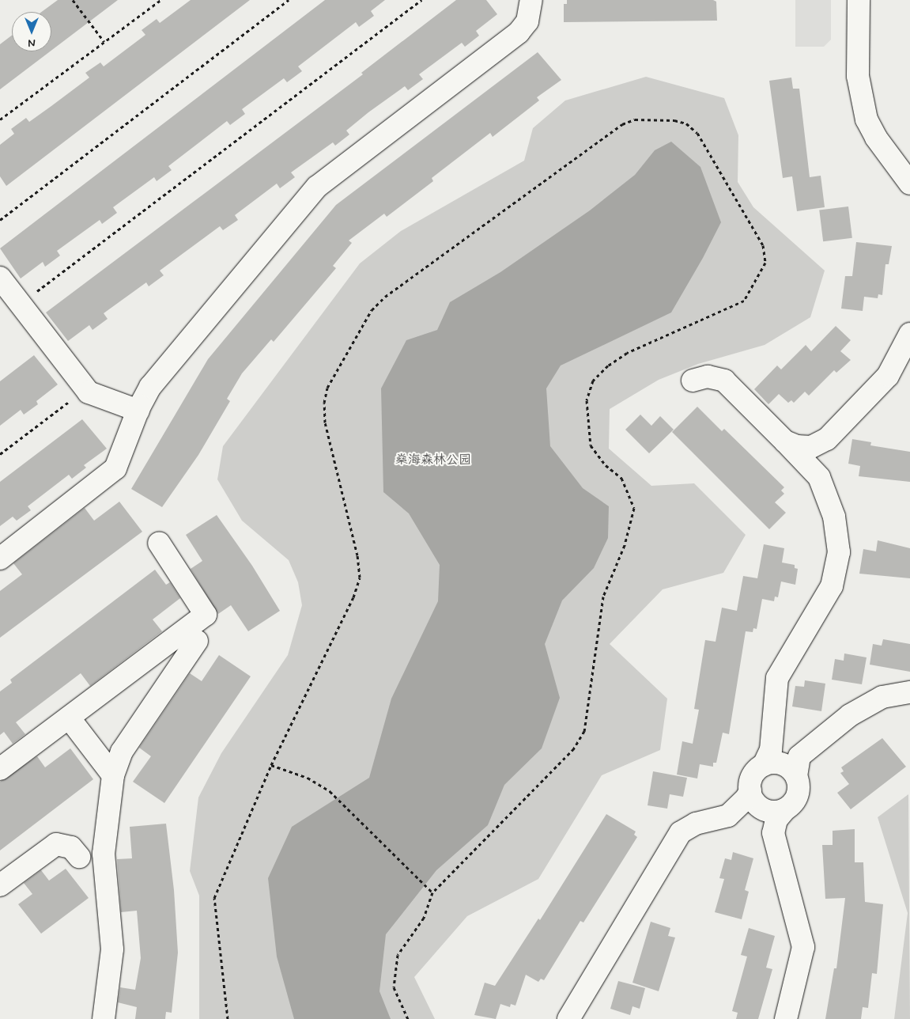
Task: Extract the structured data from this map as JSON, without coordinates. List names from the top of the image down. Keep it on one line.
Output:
{"parks":["燊海森林公园"],"north":"bottom"}
